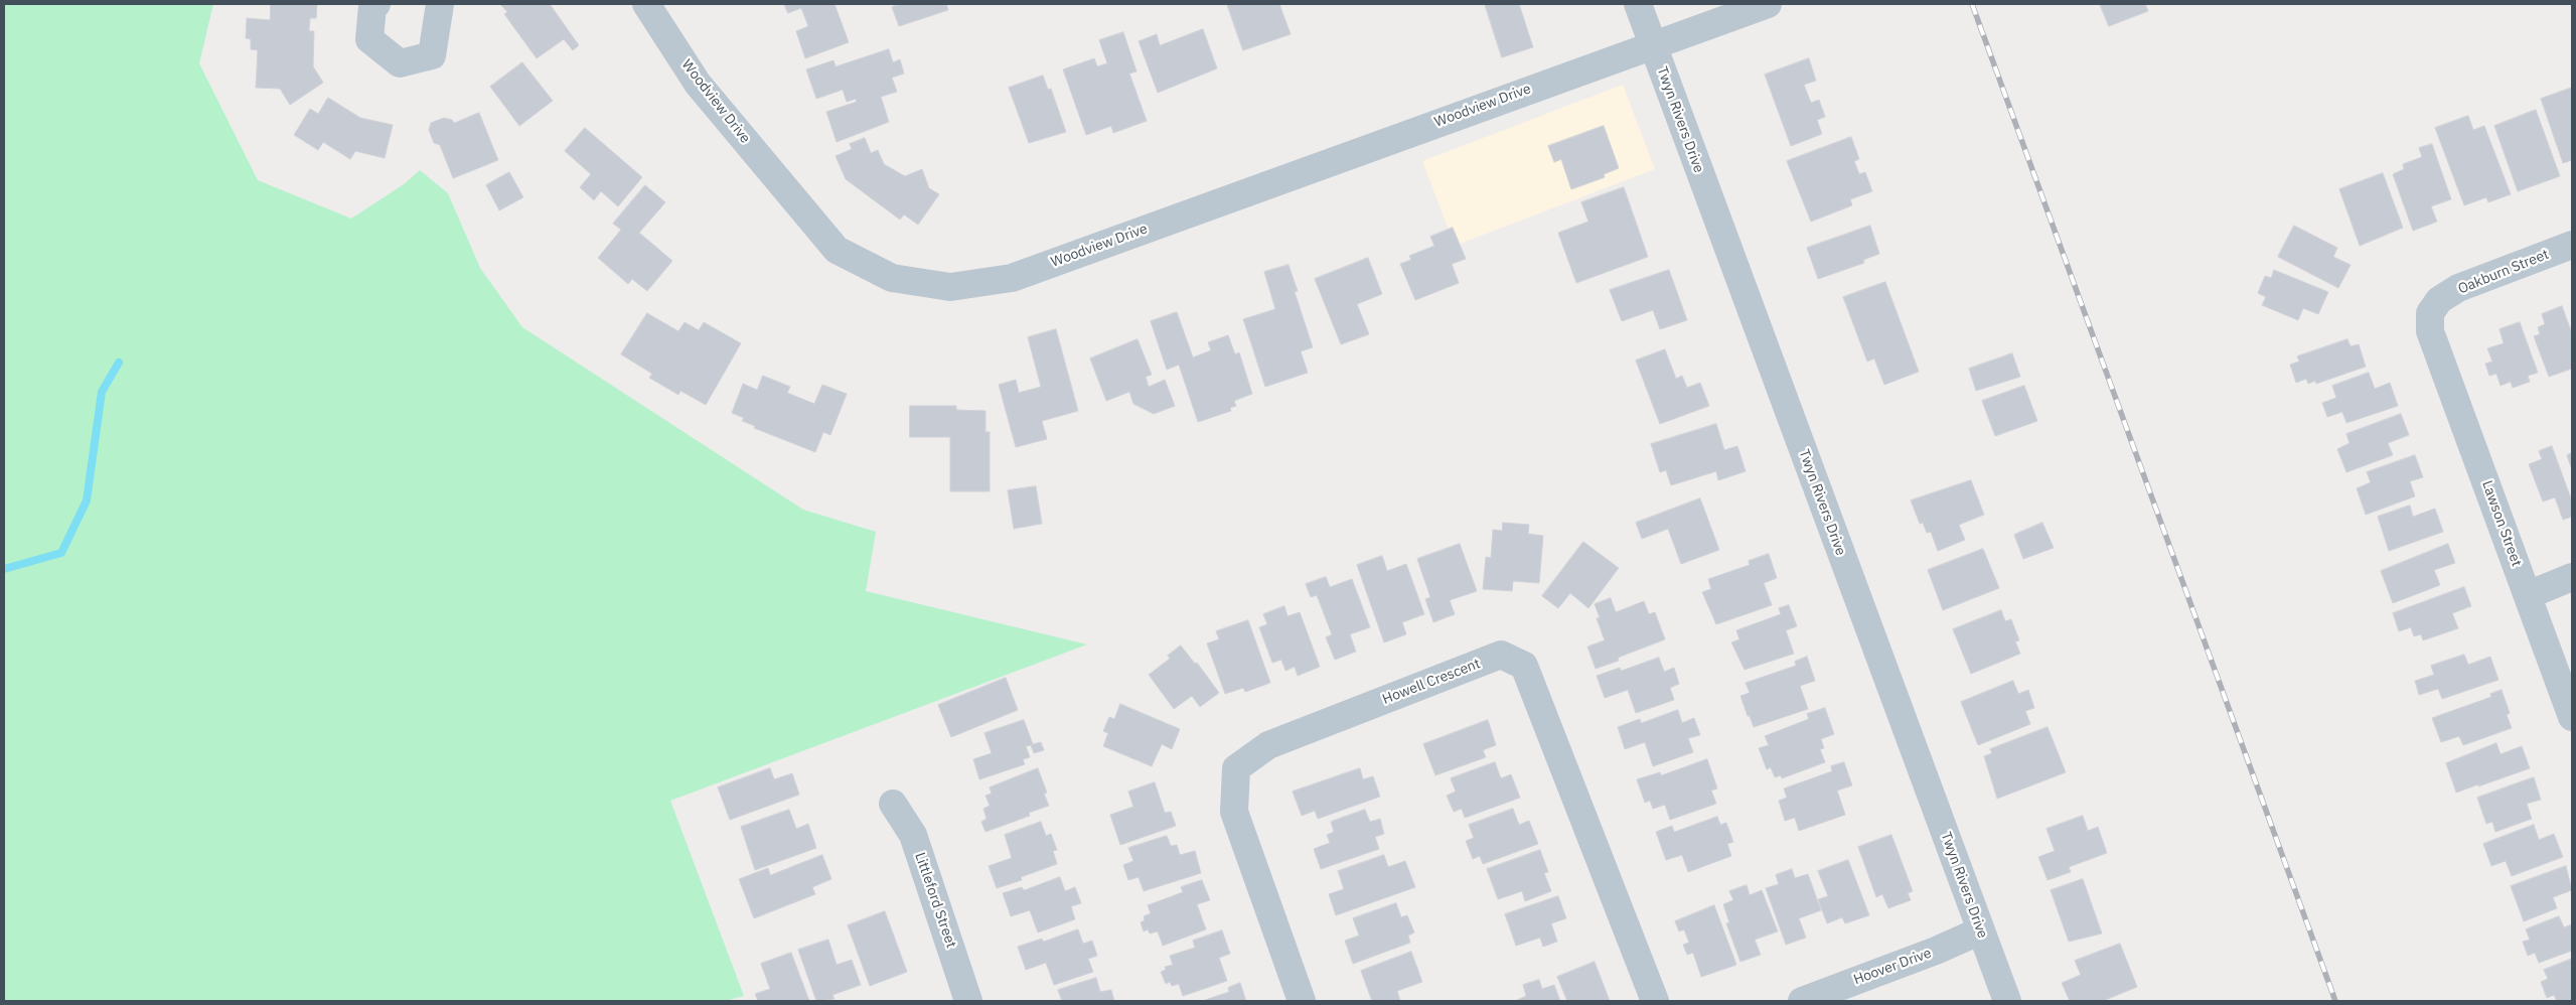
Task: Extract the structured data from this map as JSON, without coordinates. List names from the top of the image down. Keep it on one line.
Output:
{"streets":{"street":["Woodview Drive","Twyn Rivers Drive","Oakburn Street","Lawson Street","Howell Crescent","Littleford Street","Hoover Drive"]},"crossings":[["Woodview Drive","Twyn Rivers Drive"],["Twyn Rivers Drive","Hoover Drive"],["Oakburn Street","Lawson Street"]]}
